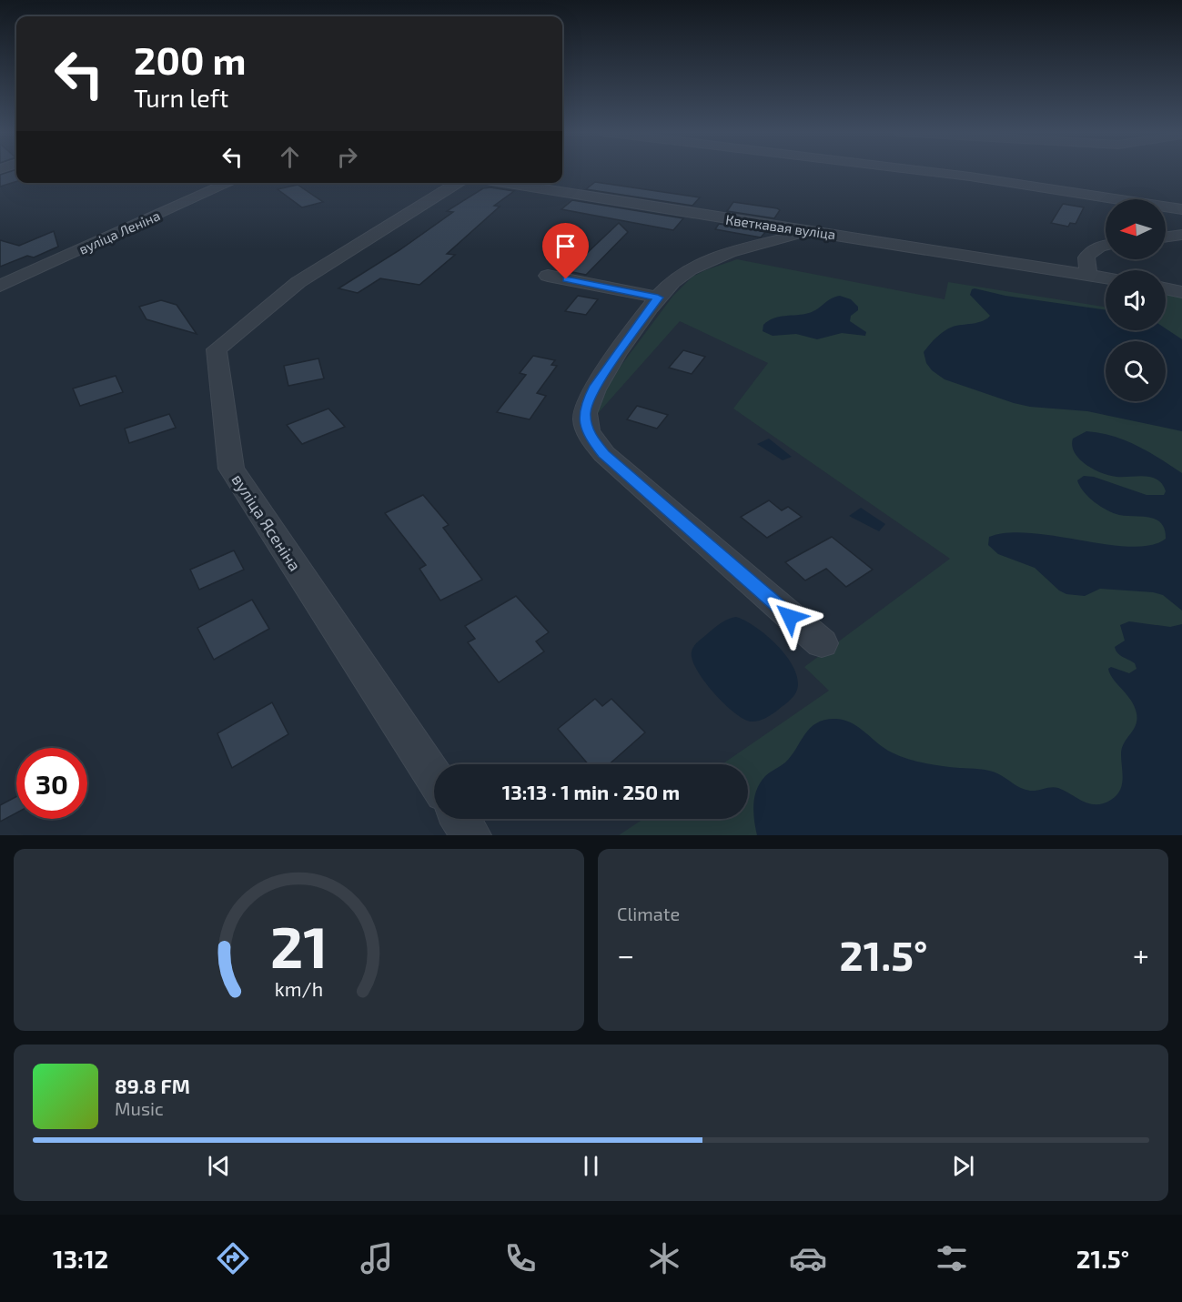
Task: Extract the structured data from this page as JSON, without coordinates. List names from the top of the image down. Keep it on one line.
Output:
{"streets":{"street":["Кветкавая вуліца","вуліца Леніна","вуліца Ясеніна"]},"north":"left","page":{"turn":["200 m","Turn left"],"limit":"30","trip":"13:13 · 1 min · 250 m","tile":"Climate","heat":["−","21.5°","+"],"song":["89.8 FM","Music"],"tabs":["13:12","21.5°"],"gauge":["21","km/h"]}}
